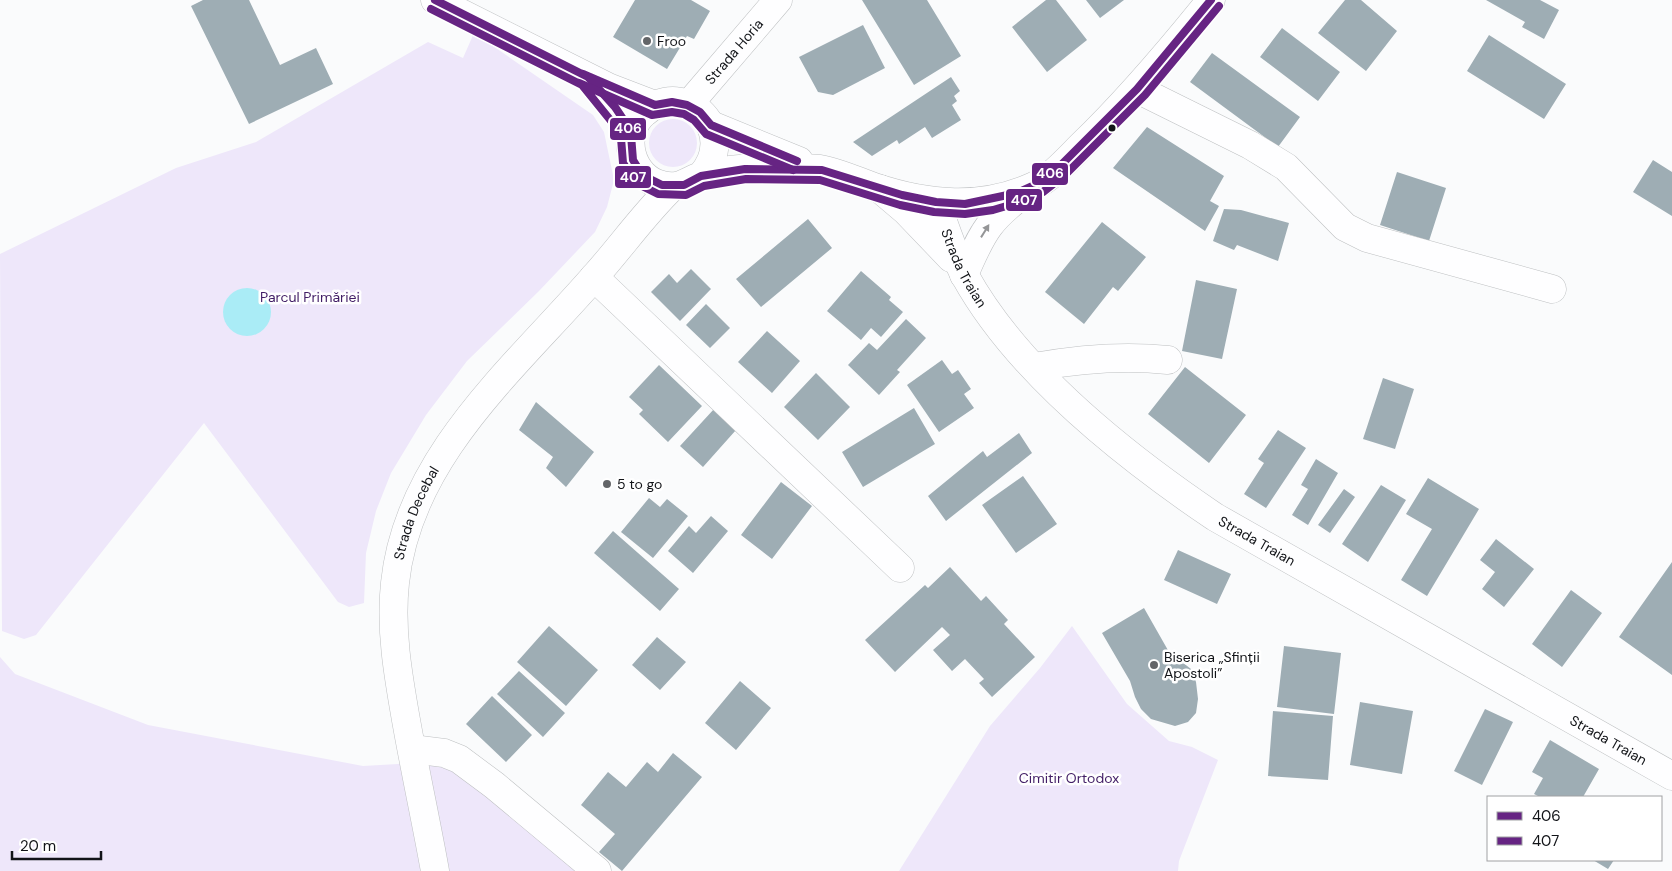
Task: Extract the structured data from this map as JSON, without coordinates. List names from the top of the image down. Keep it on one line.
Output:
{"streets":{"street":["Strada Horia","Strada Traian","Strada Decebal"]},"crossings":[["Strada Horia","Strada Decebal"]],"parks":["Parcul Primăriei","Cimitir Ortodox"],"places":["Froo","5 to go","Biserica „Sfinții Apostoli”"],"lines":["transit line 406","transit line 407"],"legend":["406","407"],"scale_bar":"20 m"}
